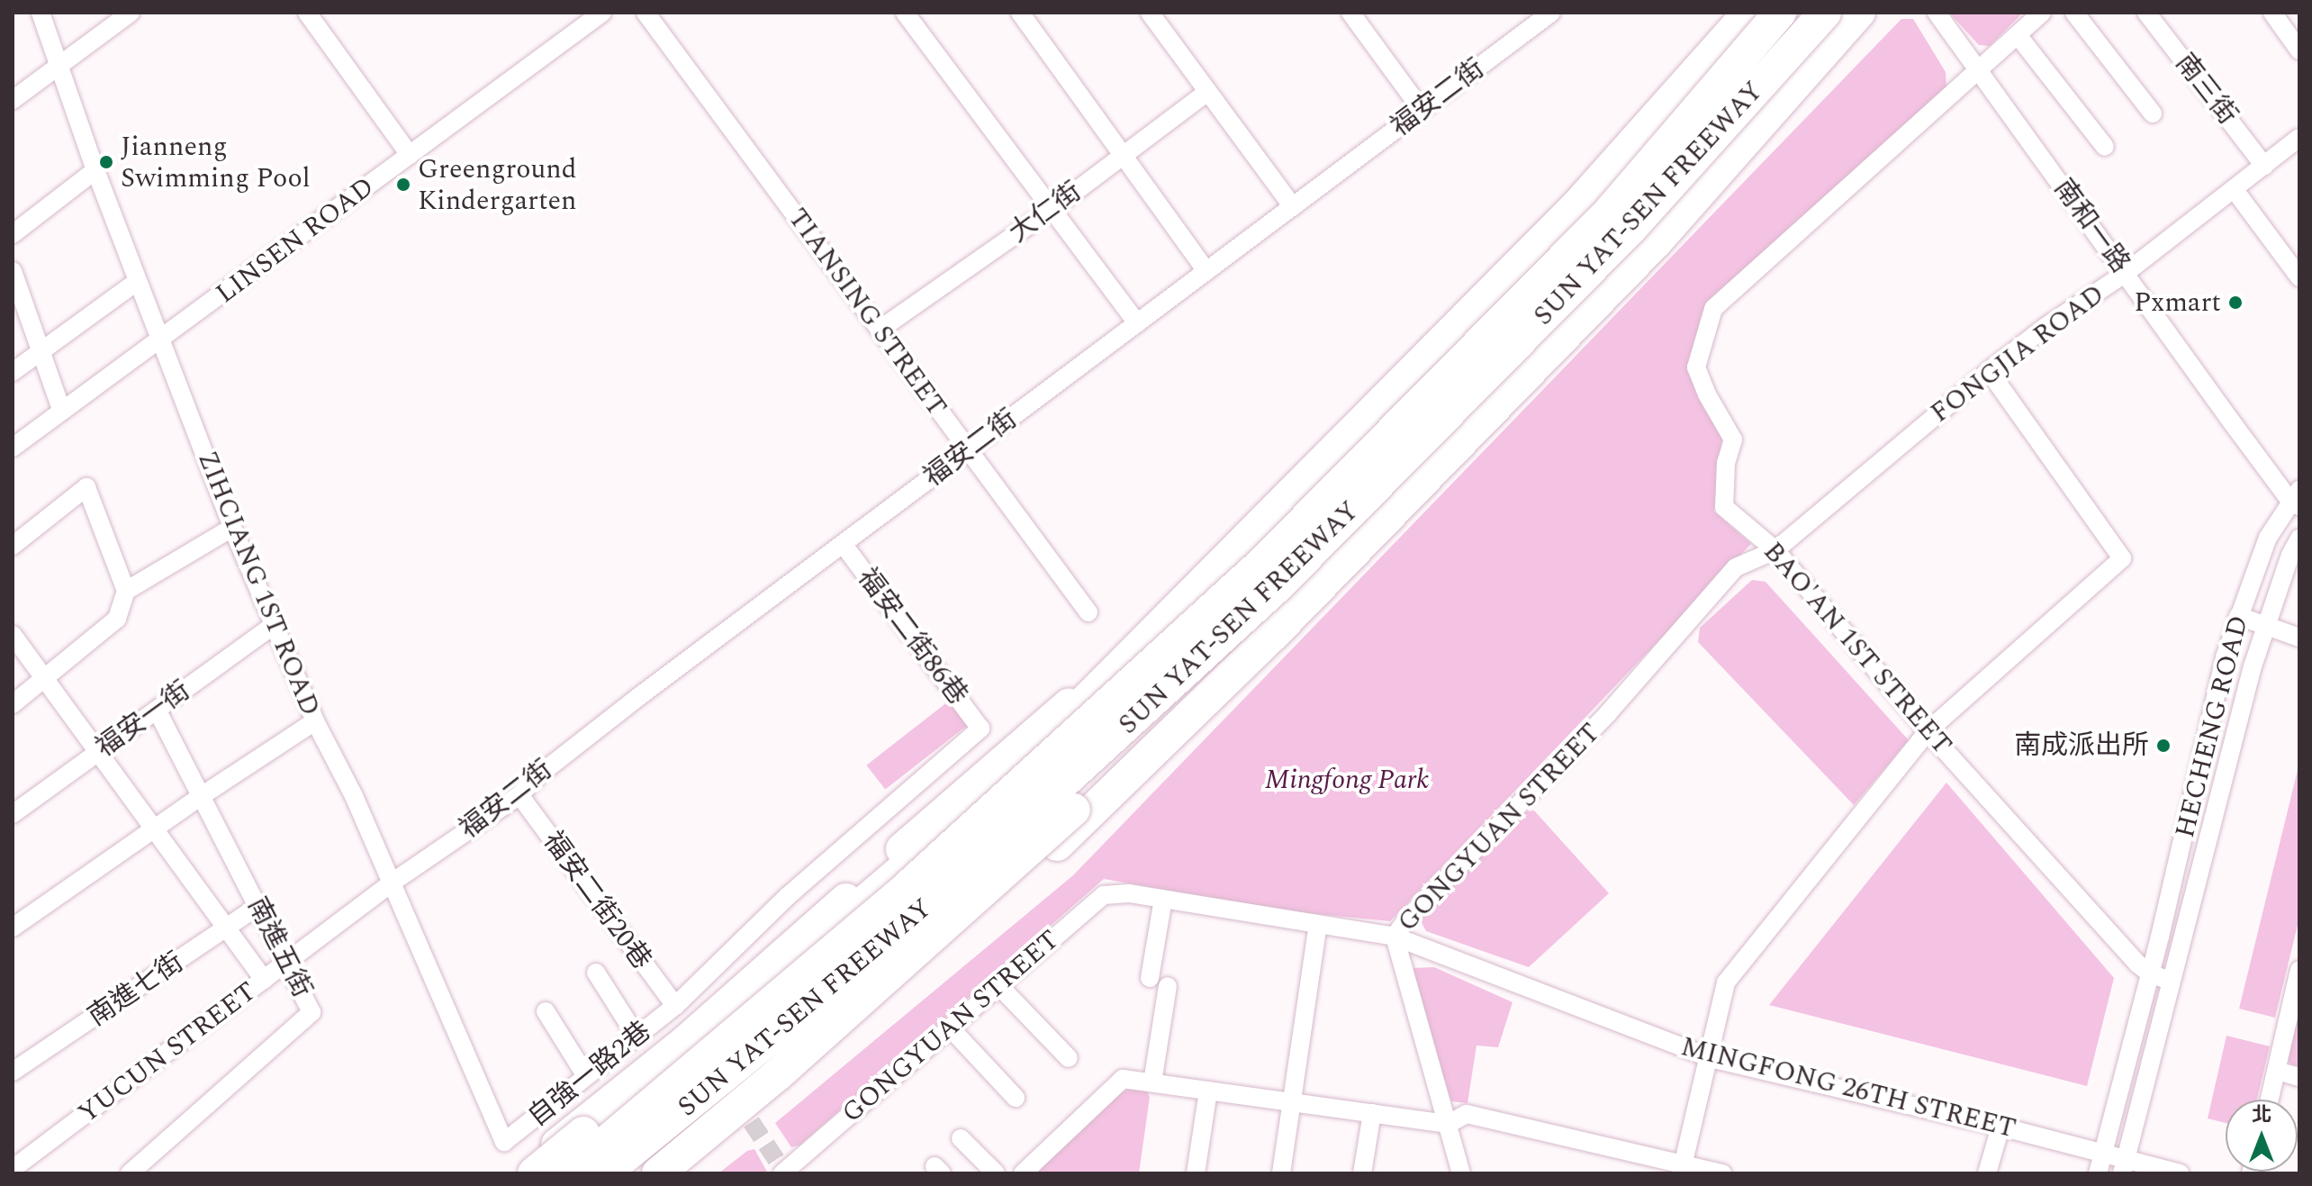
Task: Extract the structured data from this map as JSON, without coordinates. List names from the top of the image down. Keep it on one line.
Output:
{"streets":{"highway":["SUN YAT-SEN FREEWAY"],"street":["南三街","福安二街","大仁街","南和一路","LINSEN ROAD","TIANSING STREET","FONGJIA ROAD","ZIHCIANG 1ST ROAD","福安二街86巷","BAO'AN 1ST STREET","福安一街","HECHENG ROAD","GONGYUAN STREET","福安二街20巷","南進五街","南進七街","YUCUN STREET","自強一路2巷","MINGFONG 26TH STREET"]},"crossings":[["南三街","FONGJIA ROAD"],["福安二街","TIANSING STREET"],["福安二街","ZIHCIANG 1ST ROAD"],["福安二街","福安二街86巷"],["福安二街","福安二街20巷"],["福安二街","YUCUN STREET"],["大仁街","TIANSING STREET"],["南和一路","FONGJIA ROAD"],["南和一路","BAO'AN 1ST STREET"],["南和一路","HECHENG ROAD"],["LINSEN ROAD","ZIHCIANG 1ST ROAD"],["FONGJIA ROAD","BAO'AN 1ST STREET"],["FONGJIA ROAD","GONGYUAN STREET"],["ZIHCIANG 1ST ROAD","福安一街"],["ZIHCIANG 1ST ROAD","YUCUN STREET"],["ZIHCIANG 1ST ROAD","自強一路2巷"],["福安二街86巷","自強一路2巷"],["BAO'AN 1ST STREET","HECHENG ROAD"],["BAO'AN 1ST STREET","GONGYUAN STREET"],["福安一街","南進五街"],["HECHENG ROAD","MINGFONG 26TH STREET"],["GONGYUAN STREET","MINGFONG 26TH STREET"],["福安二街20巷","自強一路2巷"],["南進五街","南進七街"],["南進五街","YUCUN STREET"]],"parks":["Mingfong Park"],"places":["Jianneng Swimming Pool","Greenground Kindergarten","Pxmart","南成派出所"],"north":"top"}
